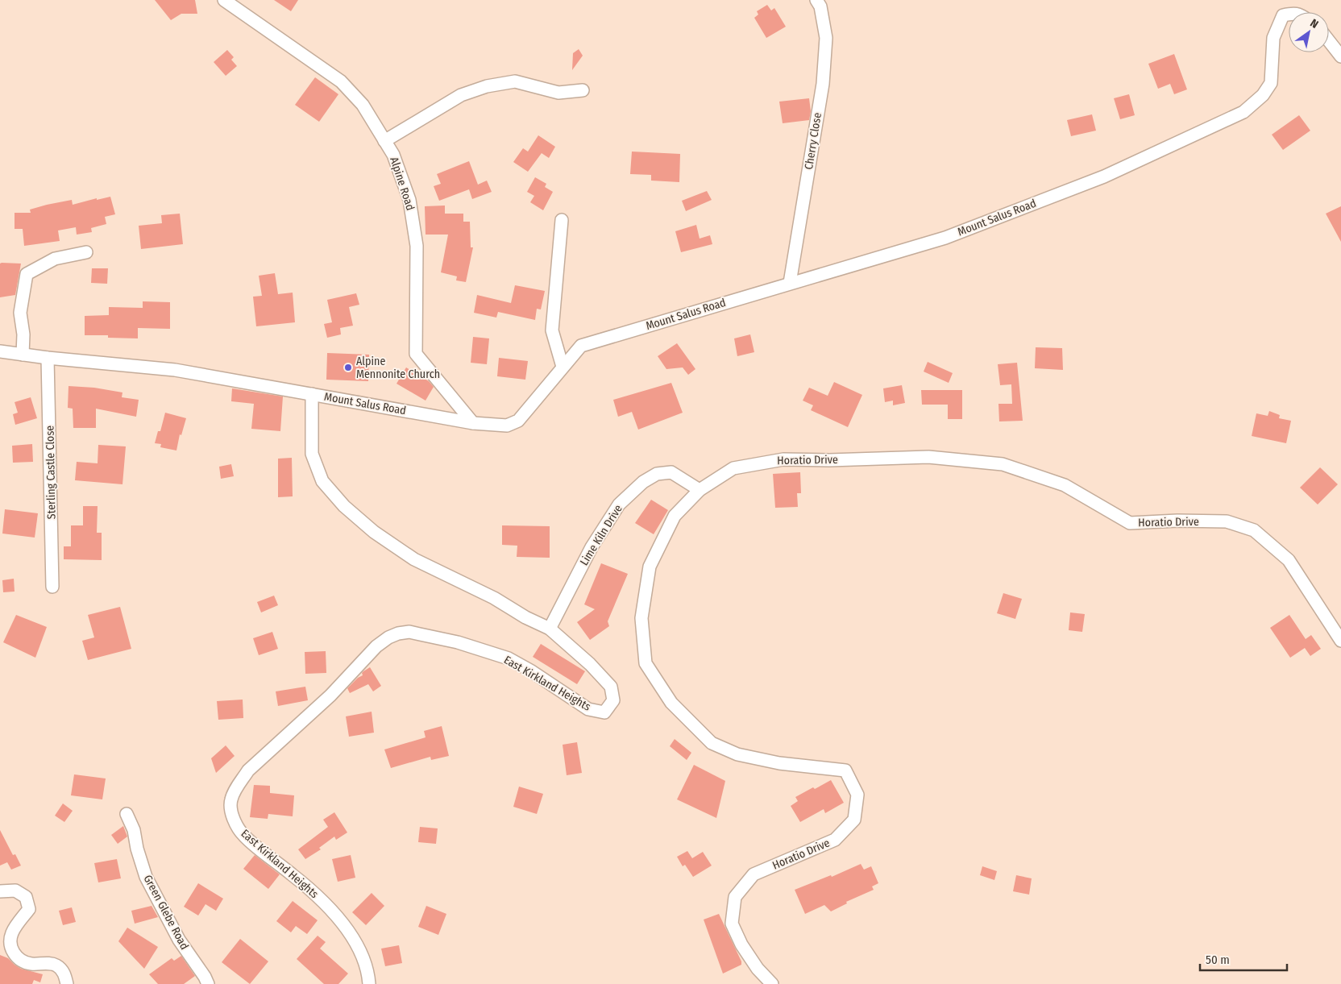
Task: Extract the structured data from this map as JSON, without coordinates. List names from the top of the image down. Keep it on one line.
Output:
{"streets":{"street":["Cherry Close","Alpine Road","Mount Salus Road","Horatio Drive","Sterling Castle Close","Lime Kiln Drive","East Kirkland Heights","Green Glebe Road"]},"crossings":[["Cherry Close","Mount Salus Road"],["Alpine Road","Mount Salus Road"],["Mount Salus Road","Sterling Castle Close"],["Mount Salus Road","East Kirkland Heights"],["Horatio Drive","Lime Kiln Drive"],["Lime Kiln Drive","East Kirkland Heights"]],"places":["Alpine Mennonite Church"],"scale_bar":"50 m","north":"top right"}
